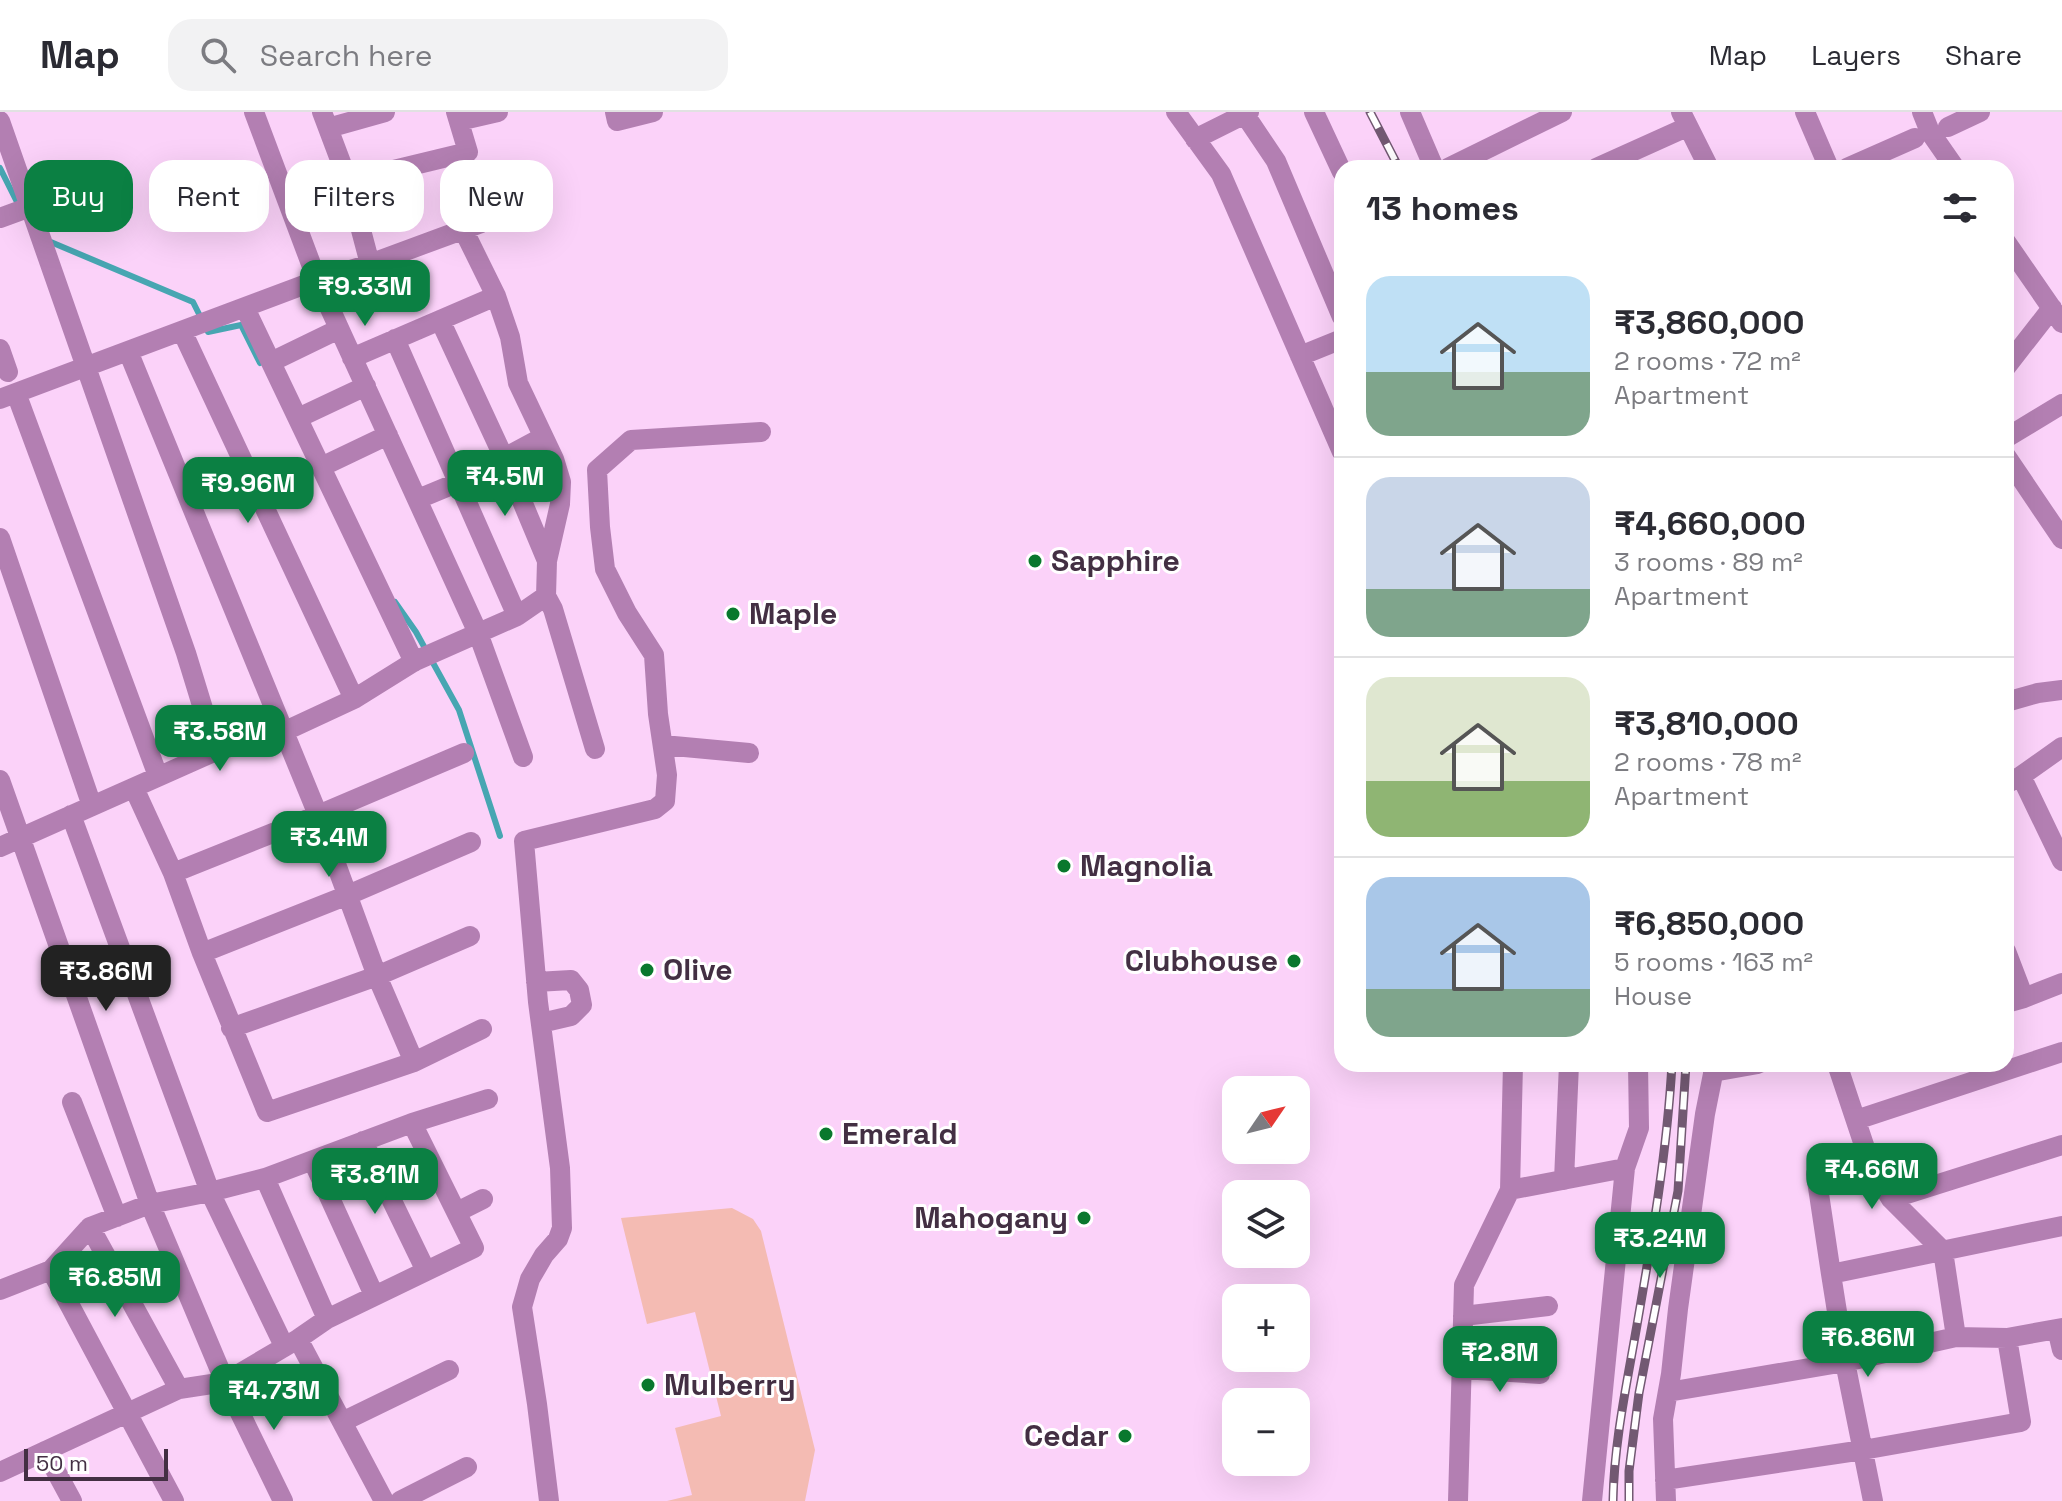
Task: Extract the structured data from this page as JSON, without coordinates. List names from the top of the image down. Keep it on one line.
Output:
{"places":["Sapphire","Maple","Magnolia","Clubhouse","Olive","Emerald","Mahogany","Mulberry","Cedar"],"scale_bar":"50 m","north":"top right","page":{"header":"Map","search":"Search here","nav":["Map","Layers","Share"],"chip":["Buy","Rent","Filters","New"],"heading":"13 homes","list":[{"name":"₹3,860,000","note":"2 rooms · 72 m² · Apartment"},{"name":"₹4,660,000","note":"3 rooms · 89 m² · Apartment"},{"name":"₹3,810,000","note":"2 rooms · 78 m² · Apartment"},{"name":"₹6,850,000","note":"5 rooms · 163 m² · House"}],"price":["₹9.33M","₹4.5M","₹9.96M","₹3.58M","₹3.4M","₹3.86M","₹4.66M","₹3.81M","₹3.24M","₹6.85M","₹6.86M","₹2.8M","₹4.73M"],"map_buttons":["+","−"],"scale":"50 m"}}
